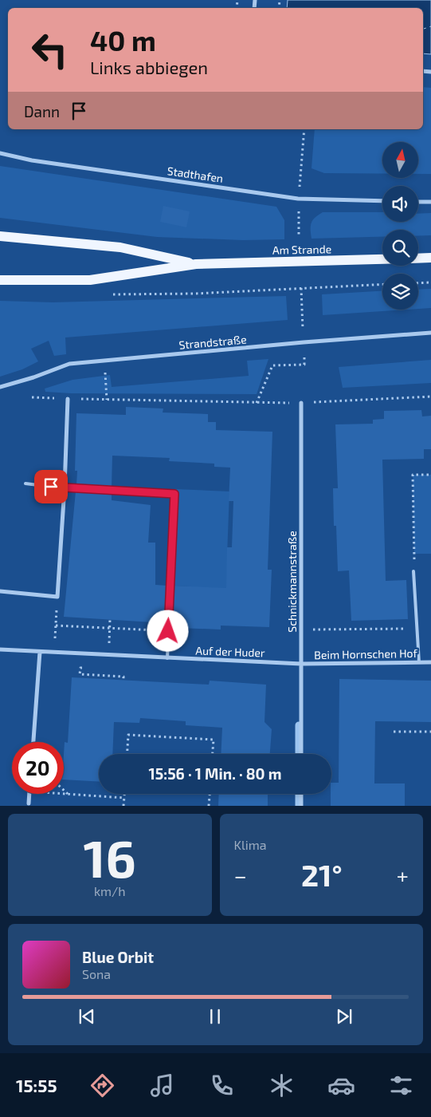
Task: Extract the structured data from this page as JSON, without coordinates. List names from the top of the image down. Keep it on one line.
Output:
{"streets":{"main road":["Am Strande"],"street":["Stadthafen","Strandstraße","Schnickmannstraße","Auf der Huder","Beim Hornschen Hof"]},"crossings":[["Schnickmannstraße","Auf der Huder"],["Schnickmannstraße","Beim Hornschen Hof"],["Auf der Huder","Beim Hornschen Hof"]],"north":"top","page":{"turn":["40 m","Links abbiegen"],"then":"Dann","limit":"20","trip":"15:56 · 1 Min. · 80 m","tile":[["16","km/h"],"Klima"],"heat":["−","21°","+"],"song":["Blue Orbit","Sona"],"tabs":"15:55"}}
